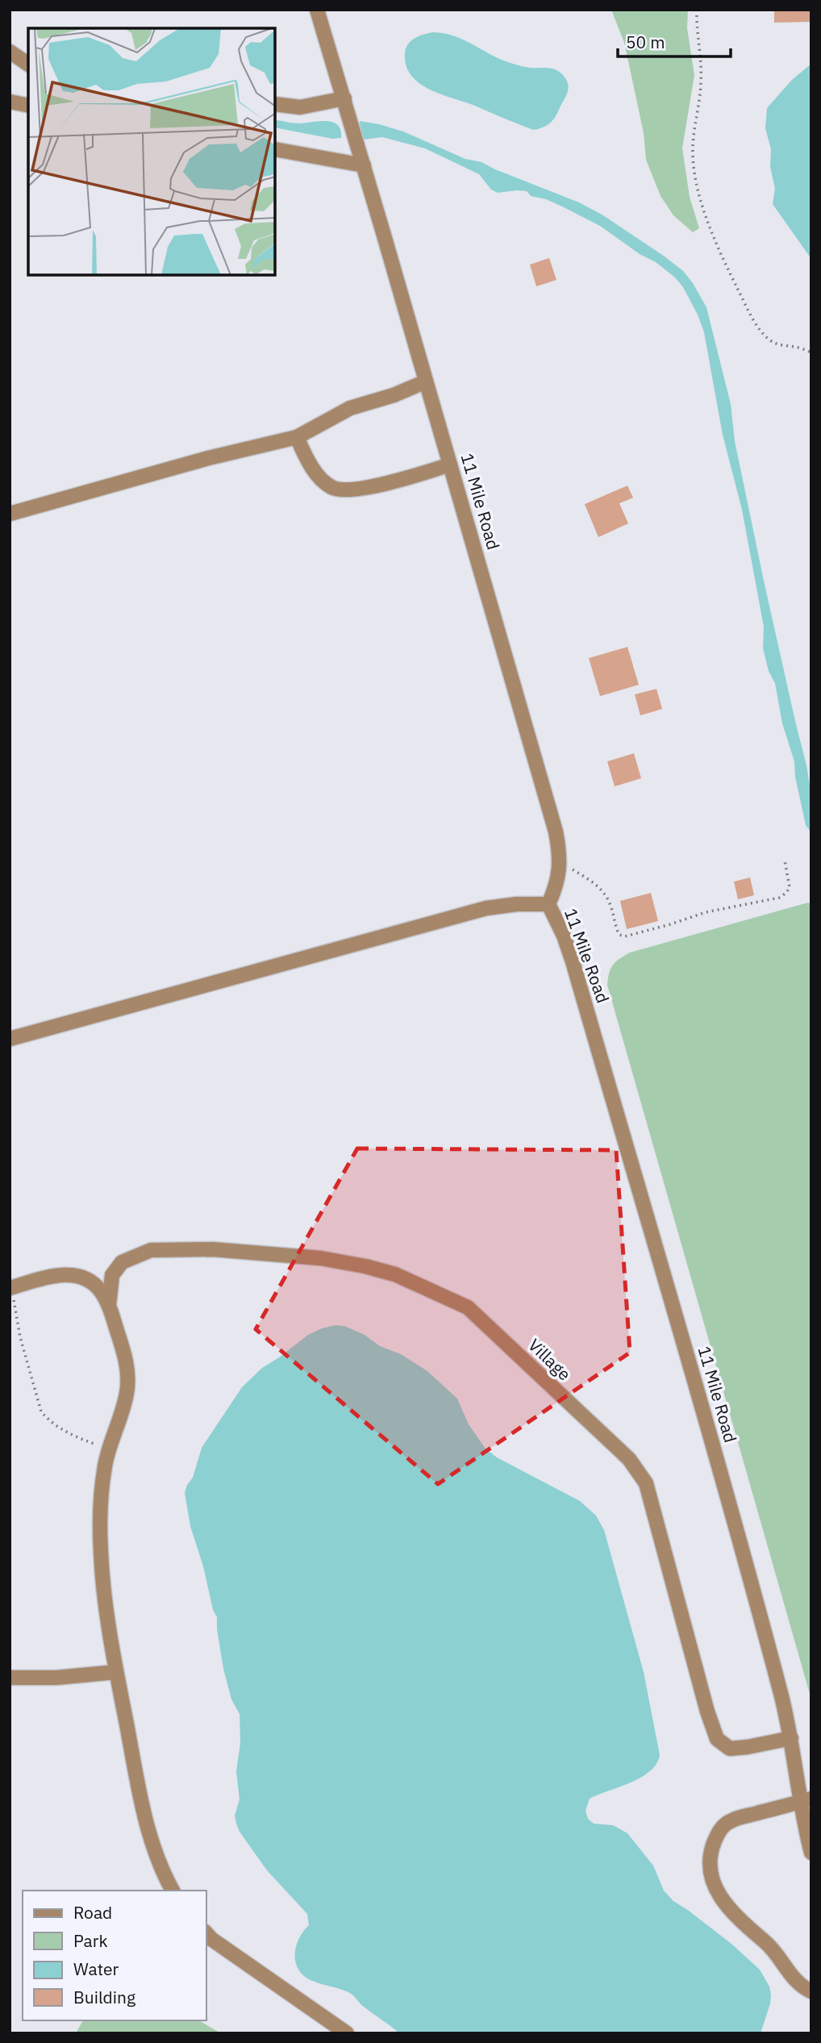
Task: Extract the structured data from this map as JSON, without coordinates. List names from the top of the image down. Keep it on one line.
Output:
{"streets":{"street":["11 Mile Road","Village"]},"crossings":[["11 Mile Road","Village"]],"legend":["Road","Park","Water","Building"],"scale_bar":"50 m"}
